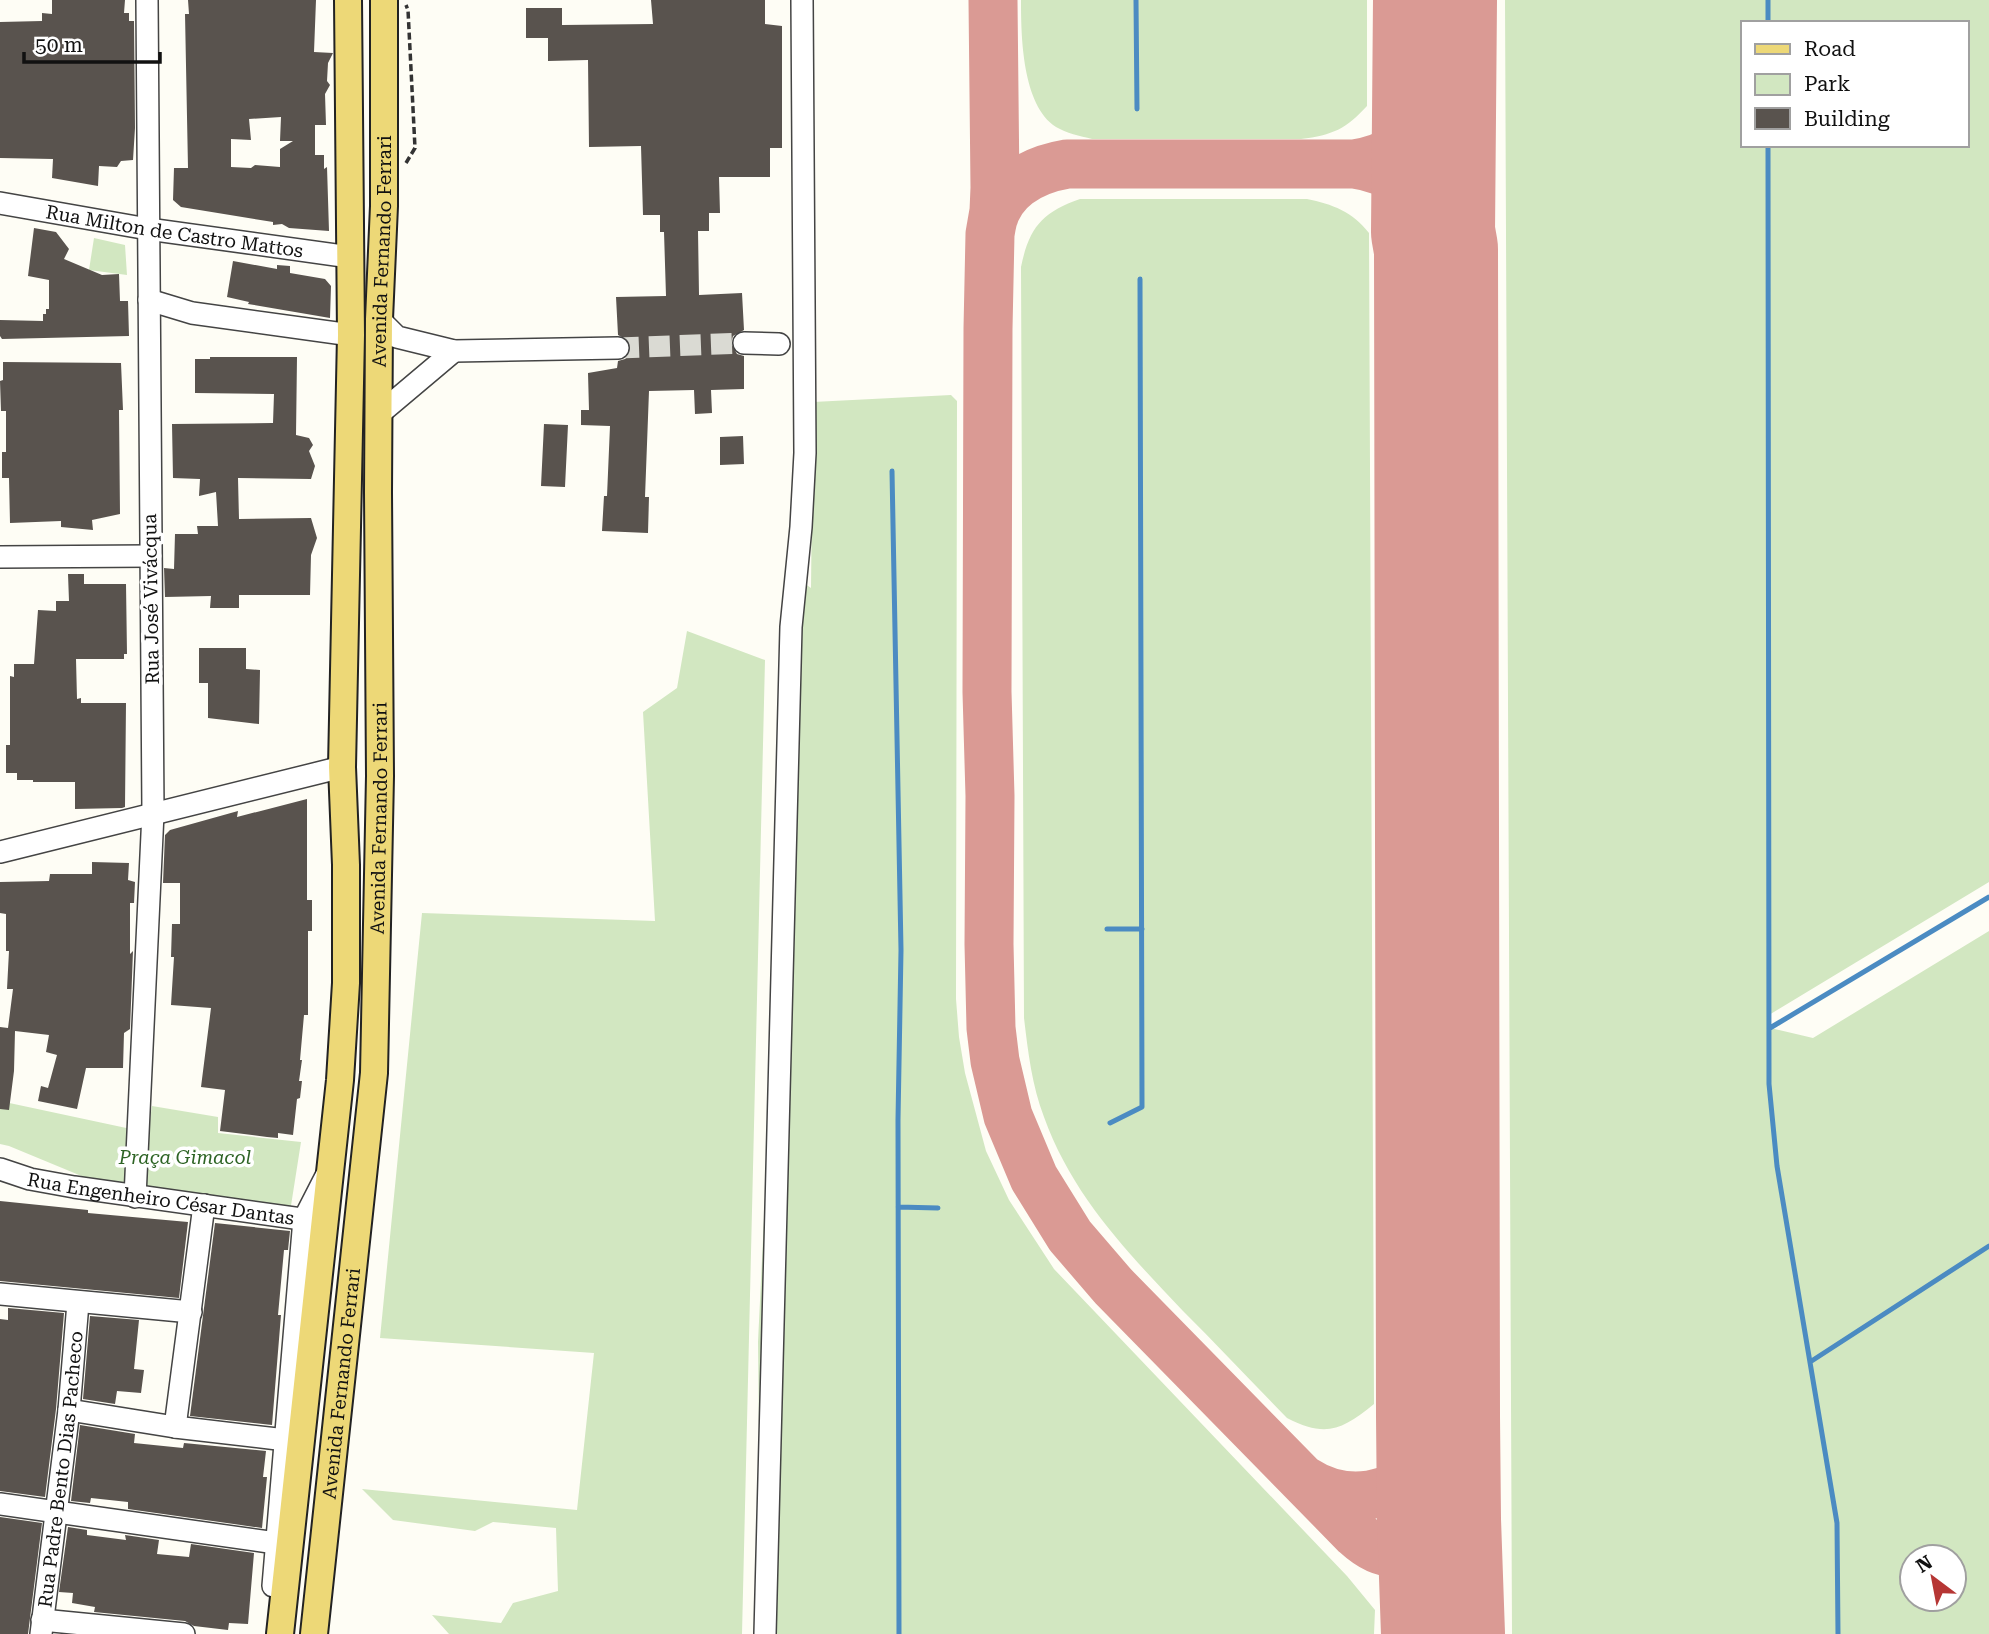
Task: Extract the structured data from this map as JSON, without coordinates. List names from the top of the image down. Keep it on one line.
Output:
{"streets":{"main road":["Avenida Fernando Ferrari"],"street":["Rua Milton de Castro Mattos","Rua José Vivácqua","Rua Engenheiro César Dantas","Rua Padre Bento Dias Pacheco"]},"crossings":[["Rua Milton de Castro Mattos","Avenida Fernando Ferrari"],["Rua Milton de Castro Mattos","Rua José Vivácqua"],["Avenida Fernando Ferrari","Rua Engenheiro César Dantas"],["Rua José Vivácqua","Rua Engenheiro César Dantas"]],"parks":["Praça Gimacol"],"legend":["Road","Park","Building"],"scale_bar":"50 m","north":"top left"}
